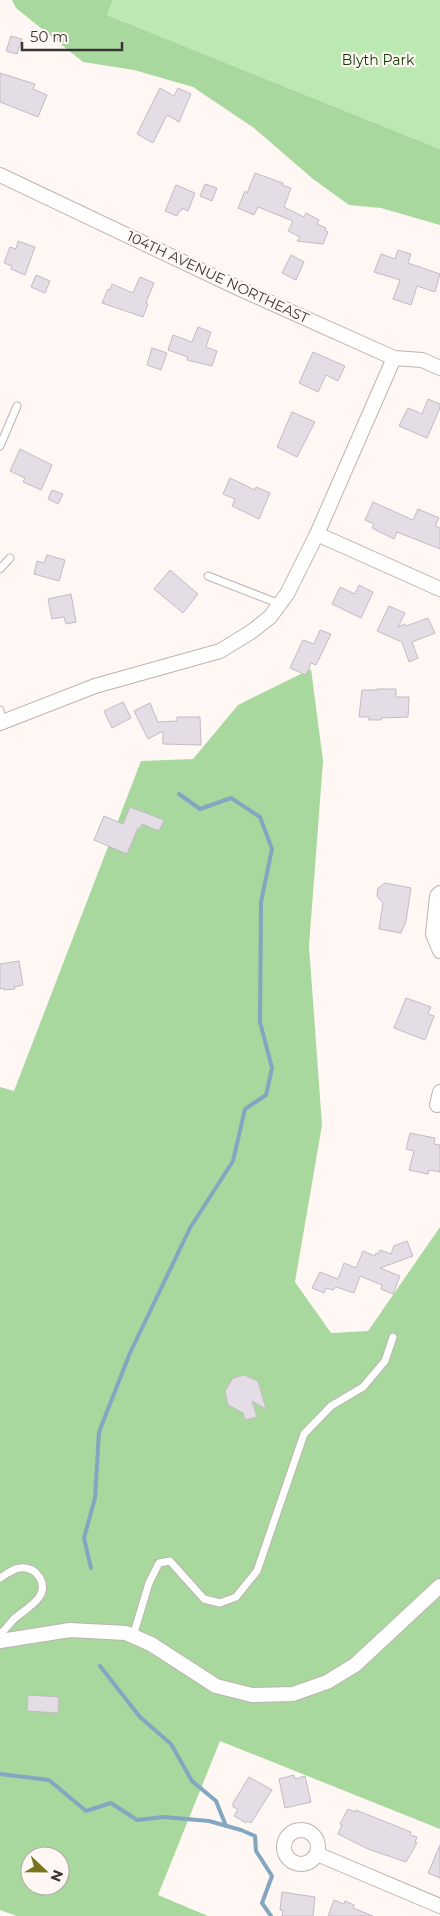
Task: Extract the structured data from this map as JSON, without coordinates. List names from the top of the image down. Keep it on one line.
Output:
{"streets":{"street":["104TH AVENUE NORTHEAST"]},"parks":["Blyth Park"],"scale_bar":"50 m","north":"right"}
